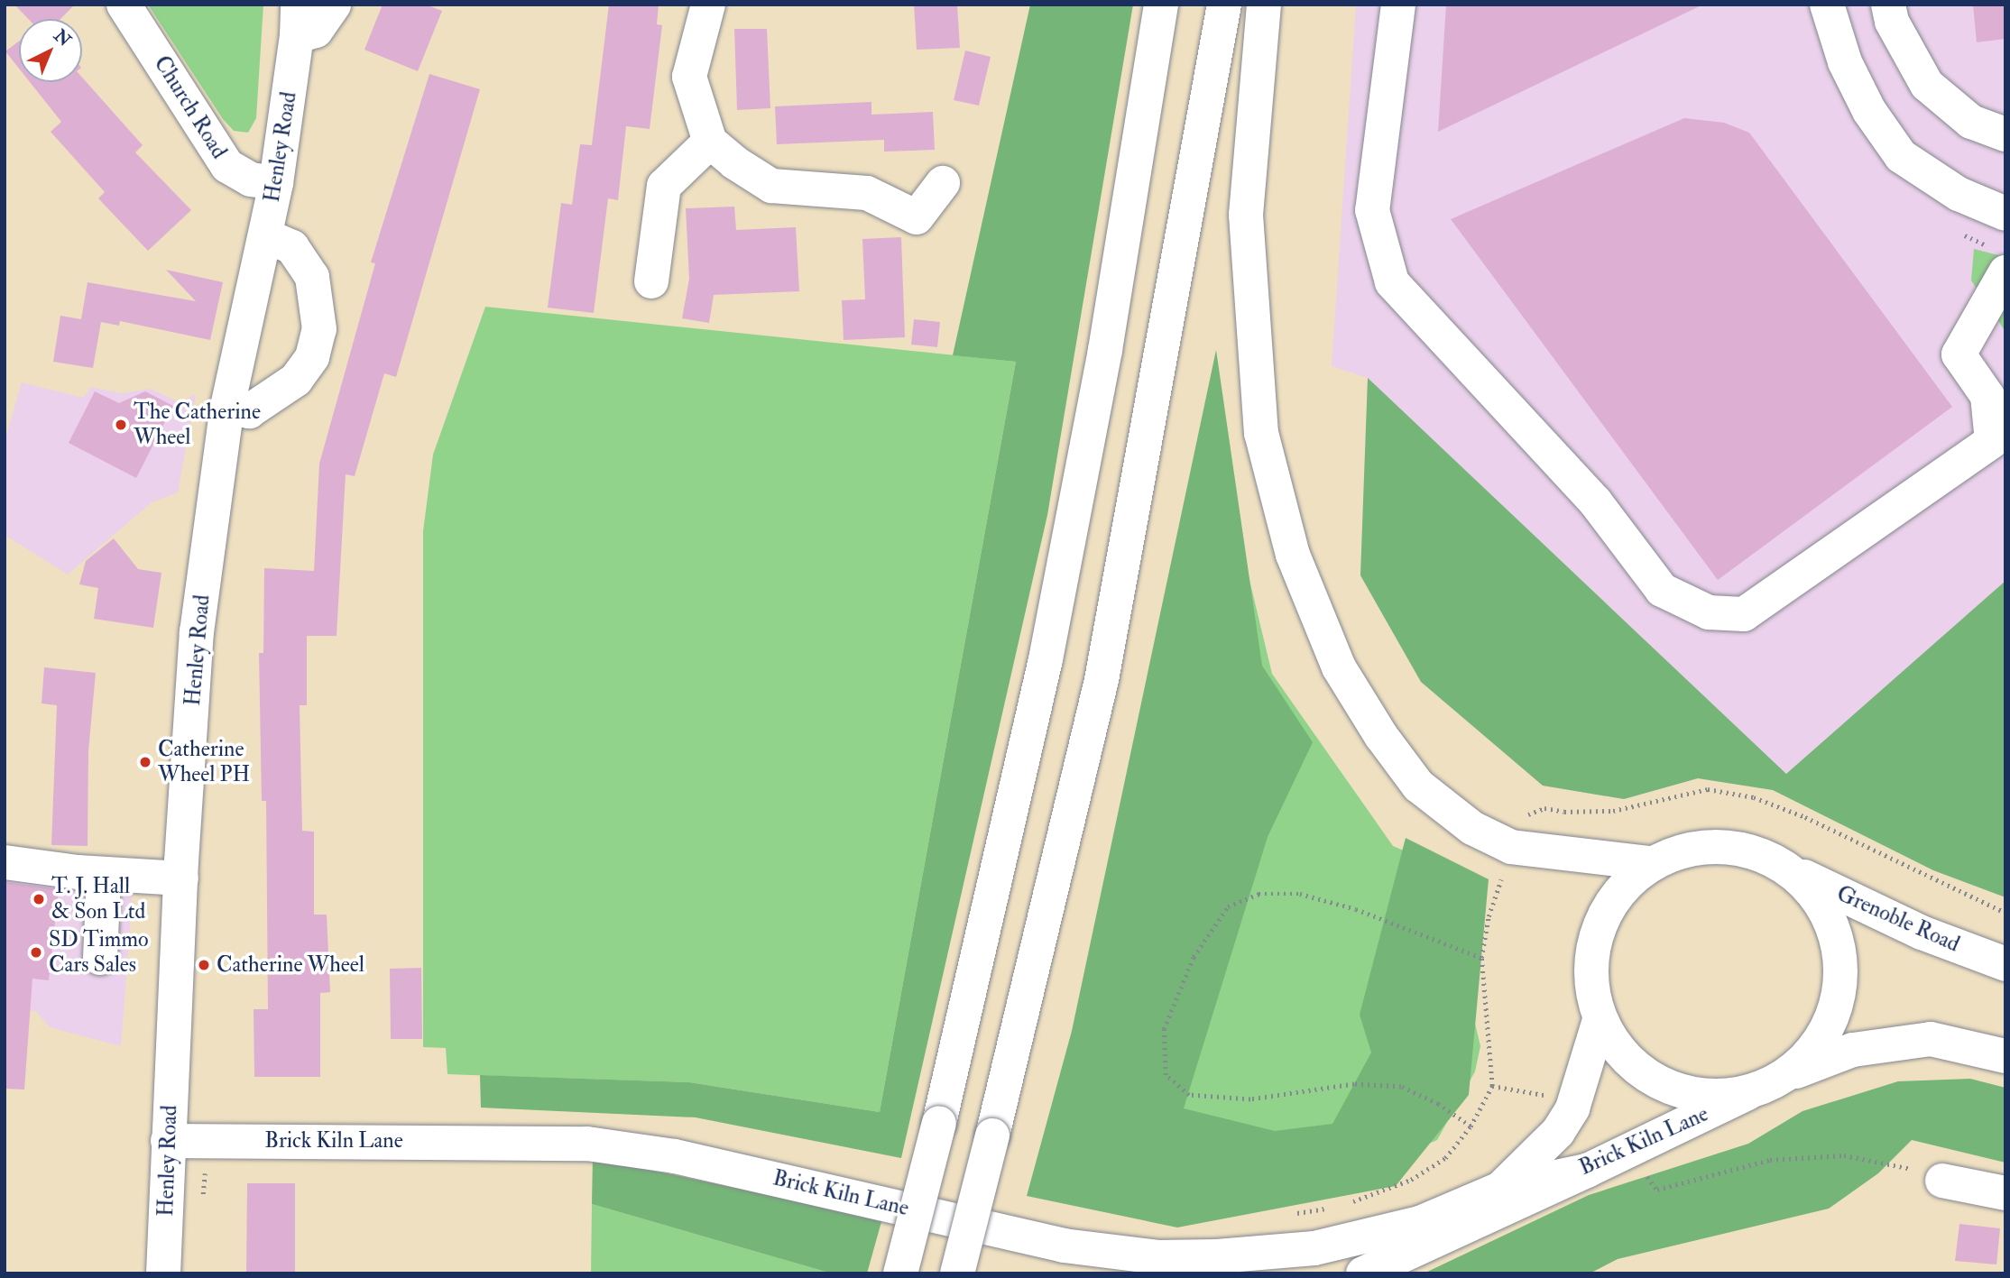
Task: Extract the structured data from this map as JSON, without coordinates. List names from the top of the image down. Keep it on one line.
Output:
{"streets":{"street":["Church Road","Henley Road","Grenoble Road","Brick Kiln Lane"]},"crossings":[["Church Road","Henley Road"],["Henley Road","Brick Kiln Lane"]],"places":["The Catherine Wheel","Catherine Wheel PH","T. J. Hall & Son Ltd","SD Timmo Cars Sales","Catherine Wheel"],"north":"top right"}
